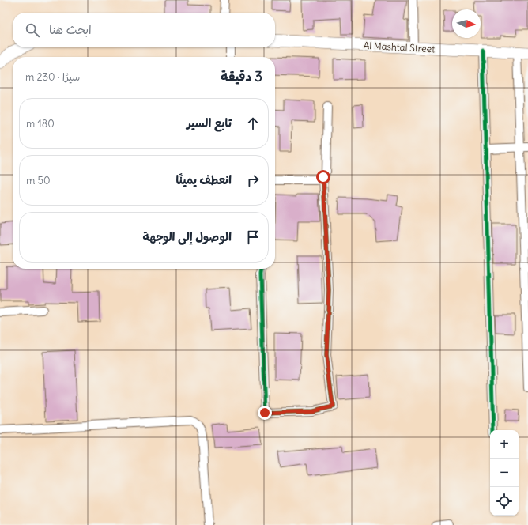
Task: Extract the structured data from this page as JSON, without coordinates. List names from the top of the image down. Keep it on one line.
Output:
{"streets":{"main road":["Al Mashtal Street"]},"north":"right","page":{"search":"ابحث هنا","heading":["3 دقيقة","سيرًا · 230 m"],"list":[["تابع السير","180 m"],["انعطف يمينًا","50 m"],"الوصول إلى الوجهة"],"map_buttons":["+","−"]}}
